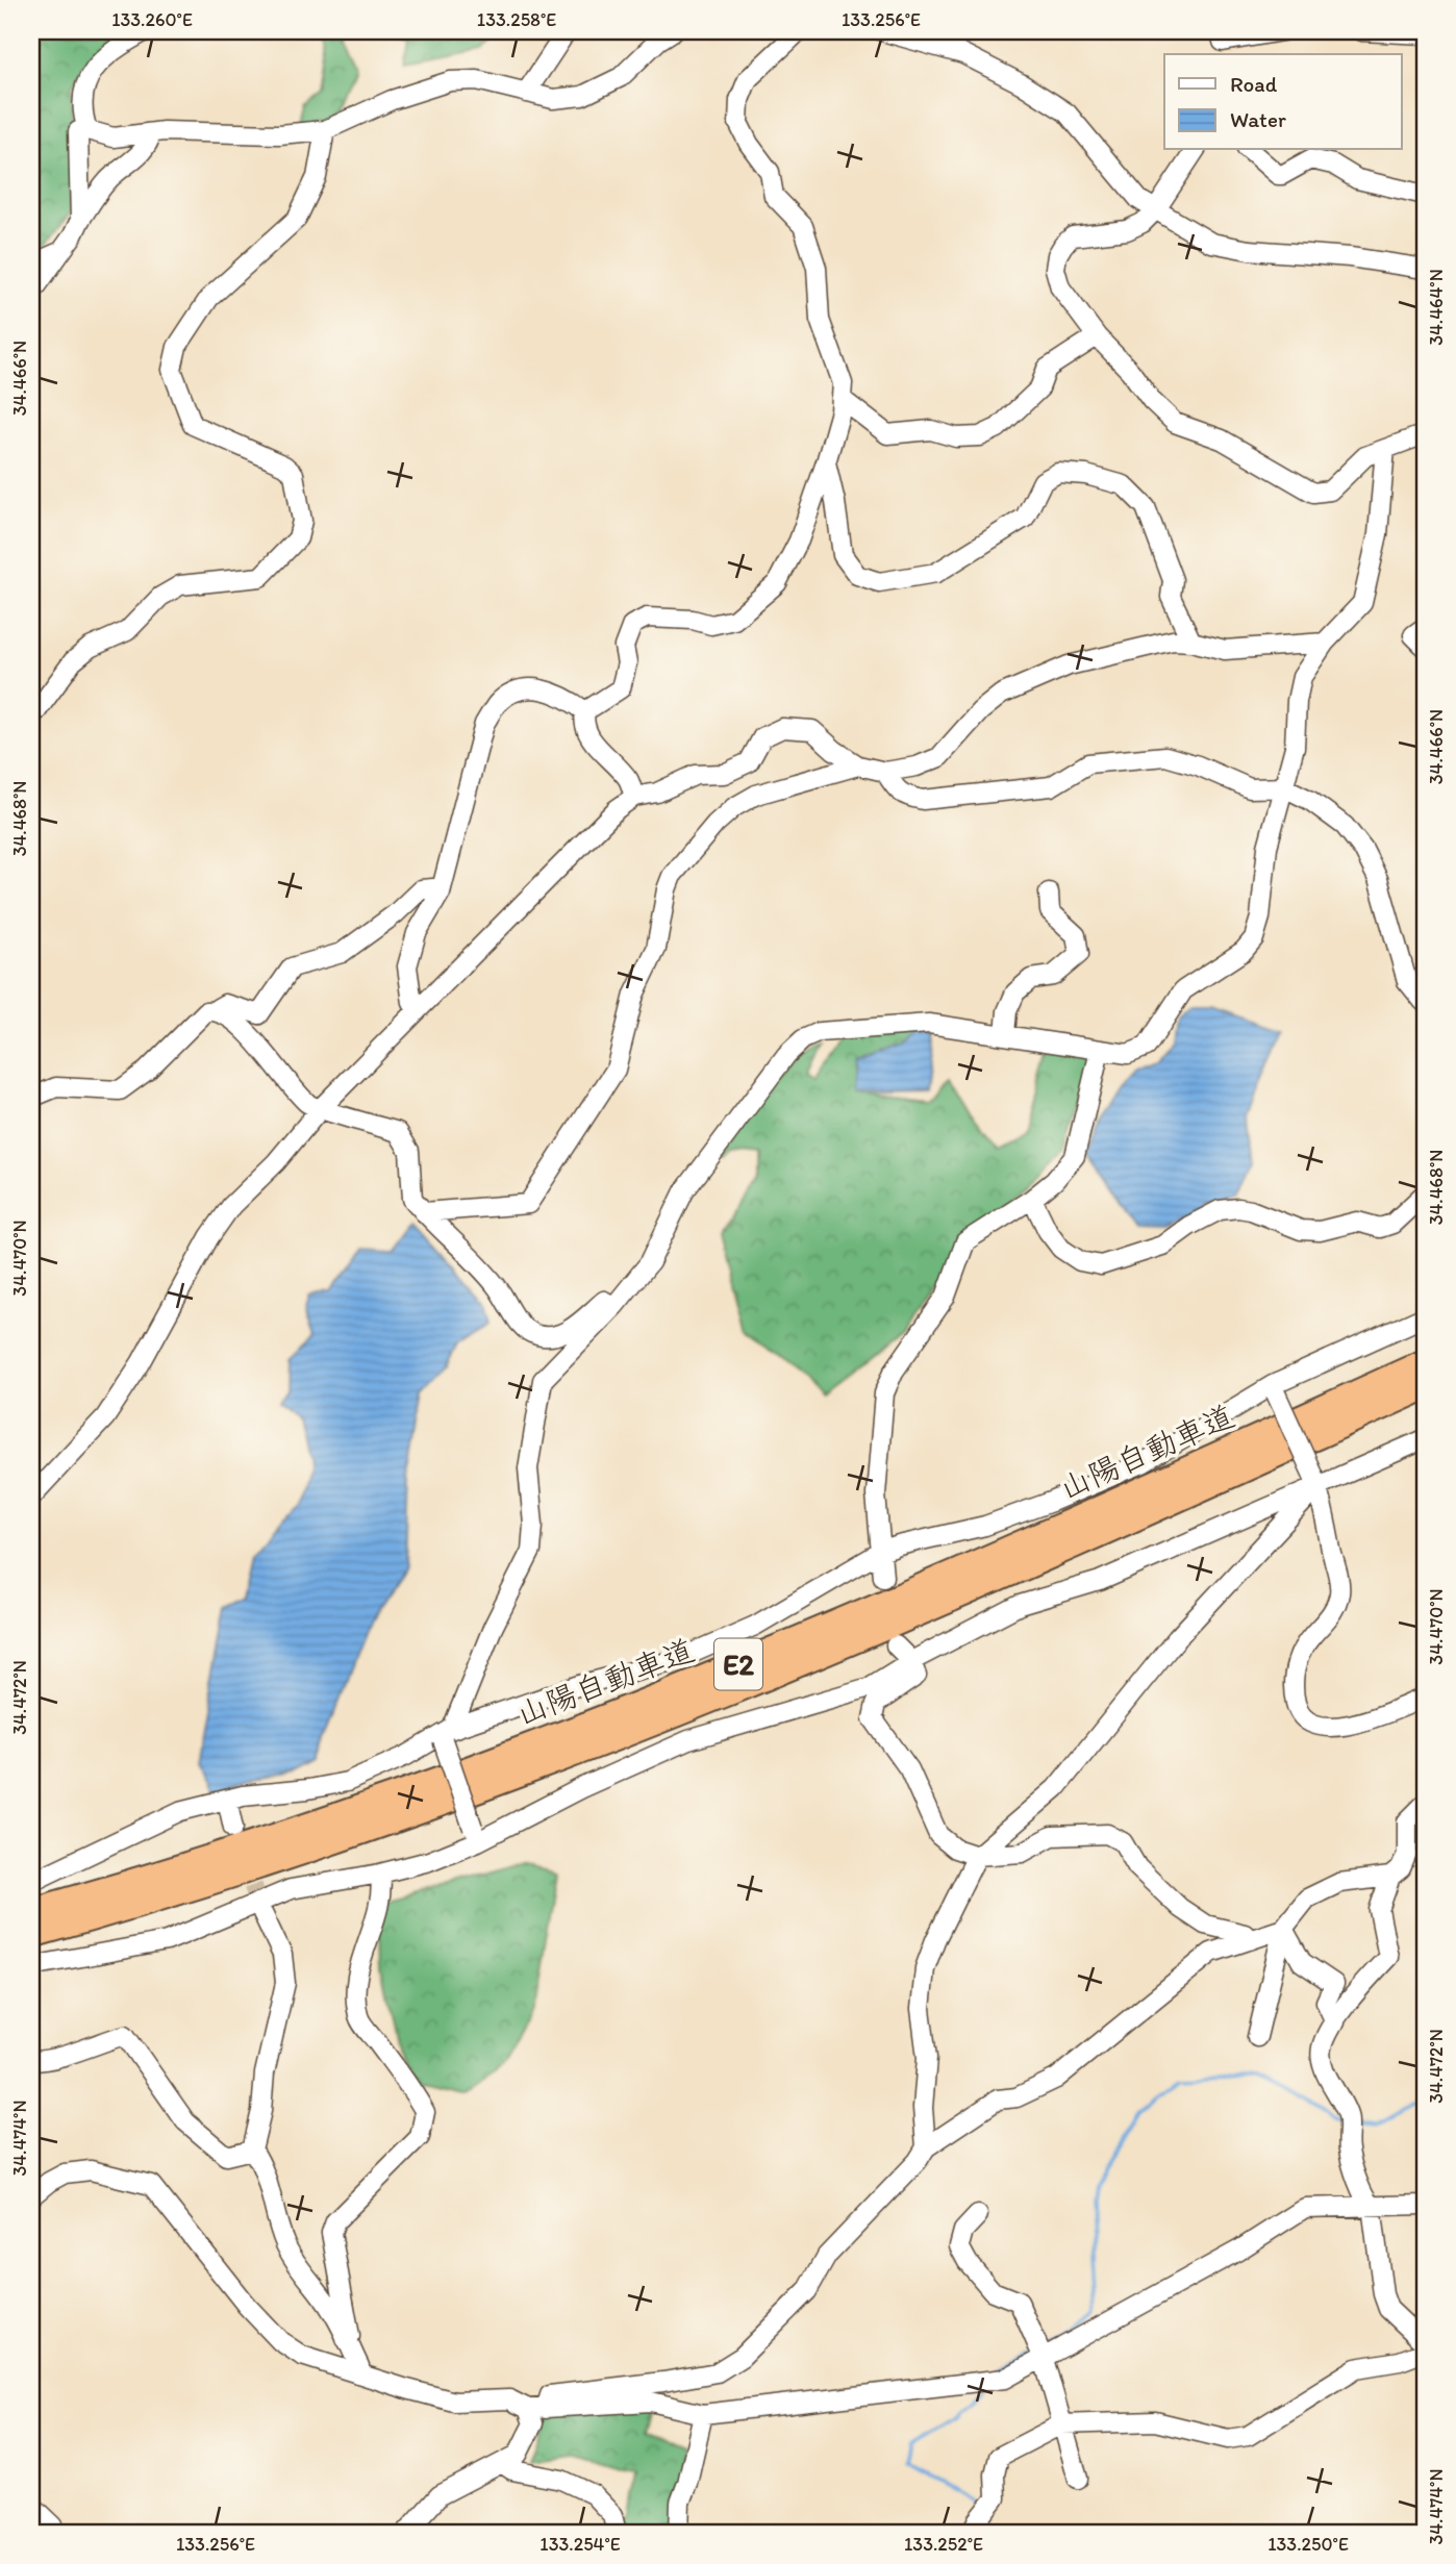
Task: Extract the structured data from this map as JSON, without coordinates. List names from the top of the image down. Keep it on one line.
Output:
{"streets":{"highway":["山陽自動車道","E2"]},"legend":["Road","Water"],"coordinates":["133.260°E","133.258°E","133.256°E","34.464°N","34.466°N","34.468°N","34.470°N","34.472°N","34.474°N","133.254°E","133.252°E","133.250°E"]}
